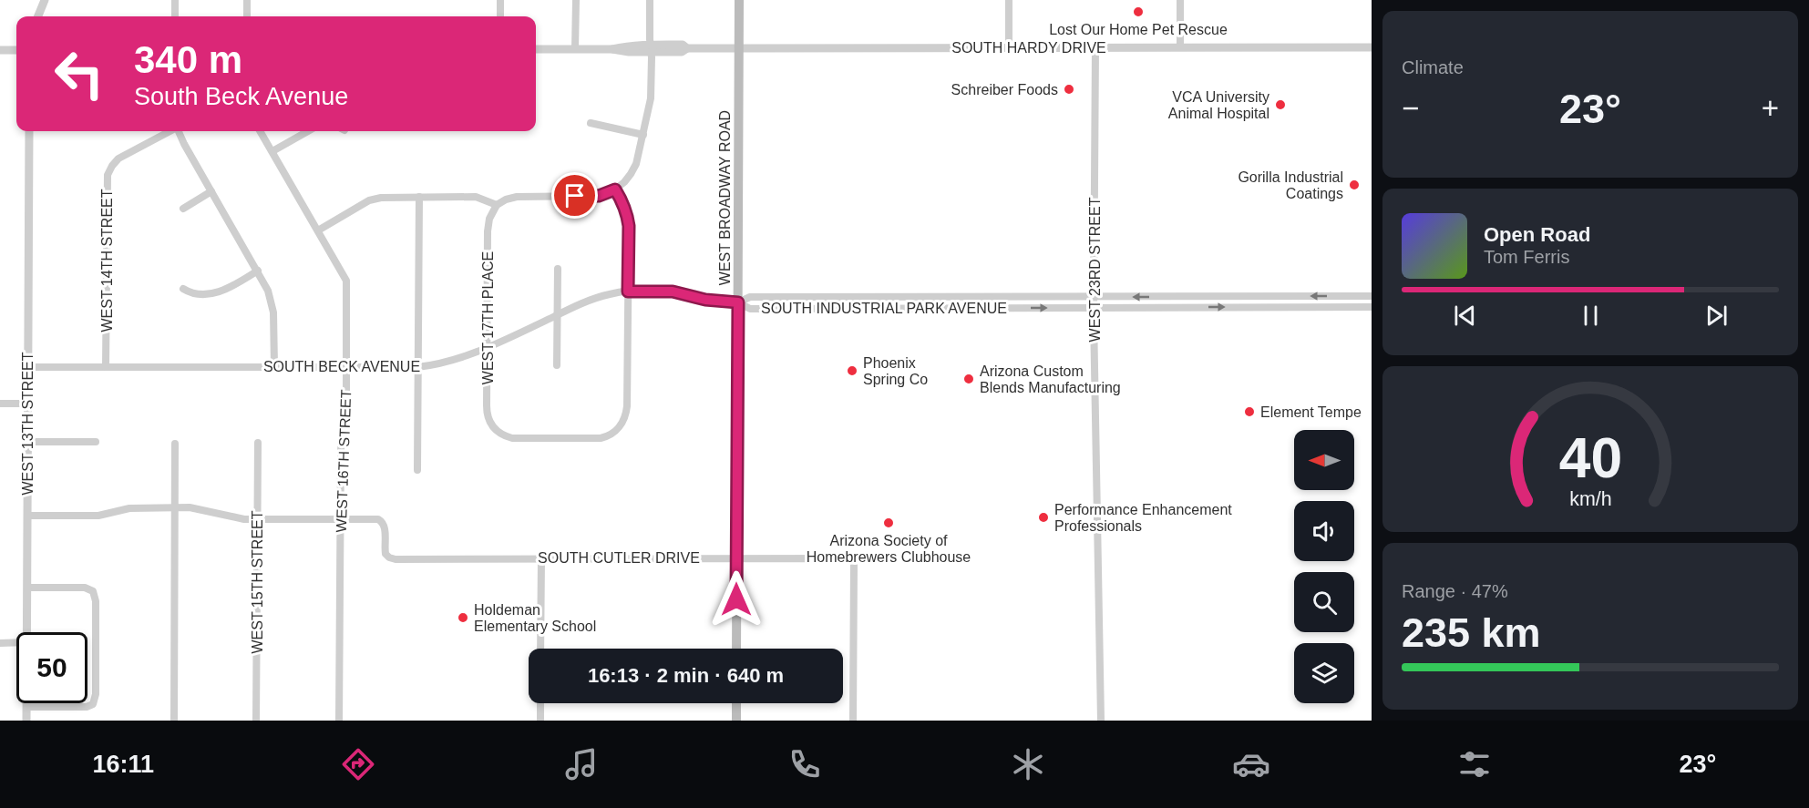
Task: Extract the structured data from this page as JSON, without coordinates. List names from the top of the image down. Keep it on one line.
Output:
{"streets":{"main road":["WEST BROADWAY ROAD"],"street":["SOUTH HARDY DRIVE","WEST 14TH STREET","WEST 23RD STREET","SOUTH INDUSTRIAL PARK AVENUE","WEST 17TH PLACE","SOUTH BECK AVENUE","WEST 13TH STREET","WEST 16TH STREET","SOUTH CUTLER DRIVE","WEST 15TH STREET"]},"crossings":[["SOUTH HARDY DRIVE","WEST BROADWAY ROAD"],["SOUTH HARDY DRIVE","WEST 23RD STREET"],["WEST BROADWAY ROAD","SOUTH INDUSTRIAL PARK AVENUE"],["WEST BROADWAY ROAD","SOUTH BECK AVENUE"],["WEST BROADWAY ROAD","SOUTH CUTLER DRIVE"],["WEST 14TH STREET","SOUTH BECK AVENUE"],["WEST 23RD STREET","SOUTH INDUSTRIAL PARK AVENUE"],["SOUTH INDUSTRIAL PARK AVENUE","SOUTH BECK AVENUE"],["WEST 17TH PLACE","SOUTH BECK AVENUE"],["SOUTH BECK AVENUE","WEST 13TH STREET"],["SOUTH BECK AVENUE","WEST 16TH STREET"],["WEST 16TH STREET","SOUTH CUTLER DRIVE"]],"places":["Lost Our Home Pet Rescue","Schreiber Foods","VCA University Animal Hospital","Gorilla Industrial Coatings","Phoenix Spring Co","Arizona Custom Blends Manufacturing","Element Tempe","Performance Enhancement Professionals","Arizona Society of Homebrewers Clubhouse","Holdeman Elementary School"],"north":"left","page":{"tile":["Climate",["Range · 47%","235 km"]],"turn":["340 m","South Beck Avenue"],"heat":["−","23°","+"],"song":["Open Road","Tom Ferris"],"limit":"50","trip":"16:13 · 2 min · 640 m","tabs":["16:11","23°"],"gauge":["40","km/h"]}}
